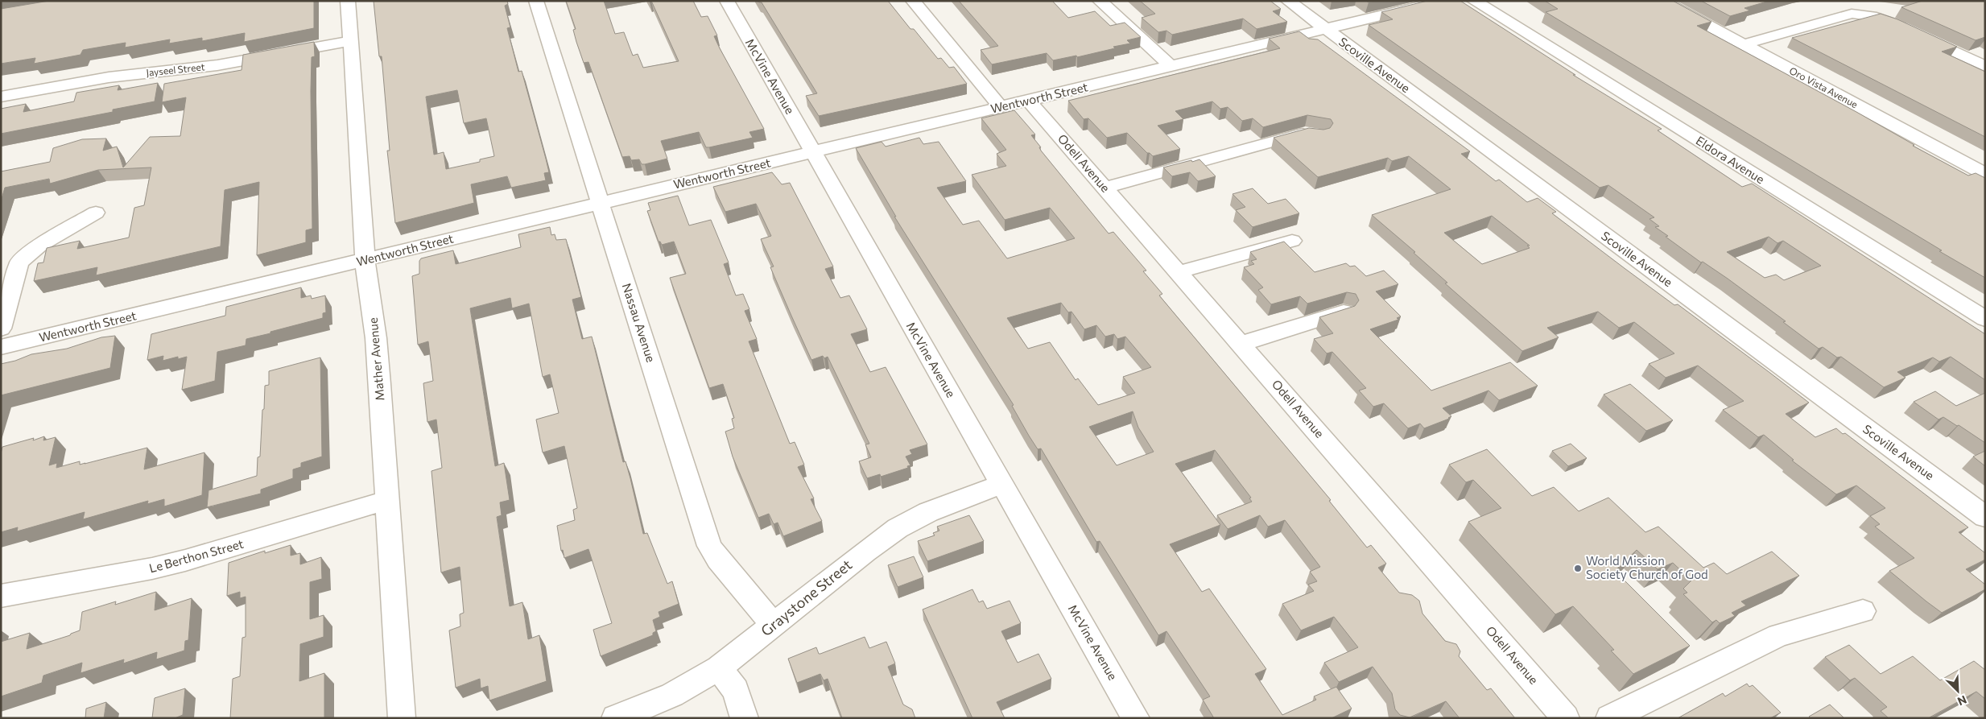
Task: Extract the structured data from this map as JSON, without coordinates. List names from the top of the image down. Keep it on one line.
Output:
{"streets":{"street":["Scoville Avenue","Jayseel Street","McVine Avenue","Oro Vista Avenue","Wentworth Street","Eldora Avenue","Odell Avenue","Nassau Avenue","Mather Avenue","Le Berthon Street","Graystone Street"]},"crossings":[["Scoville Avenue","Wentworth Street"],["Jayseel Street","Mather Avenue"],["McVine Avenue","Wentworth Street"],["McVine Avenue","Graystone Street"],["Wentworth Street","Odell Avenue"],["Wentworth Street","Nassau Avenue"],["Wentworth Street","Mather Avenue"],["Nassau Avenue","Graystone Street"],["Mather Avenue","Le Berthon Street"]],"places":["World Mission Society Church of God"],"north":"bottom right"}
